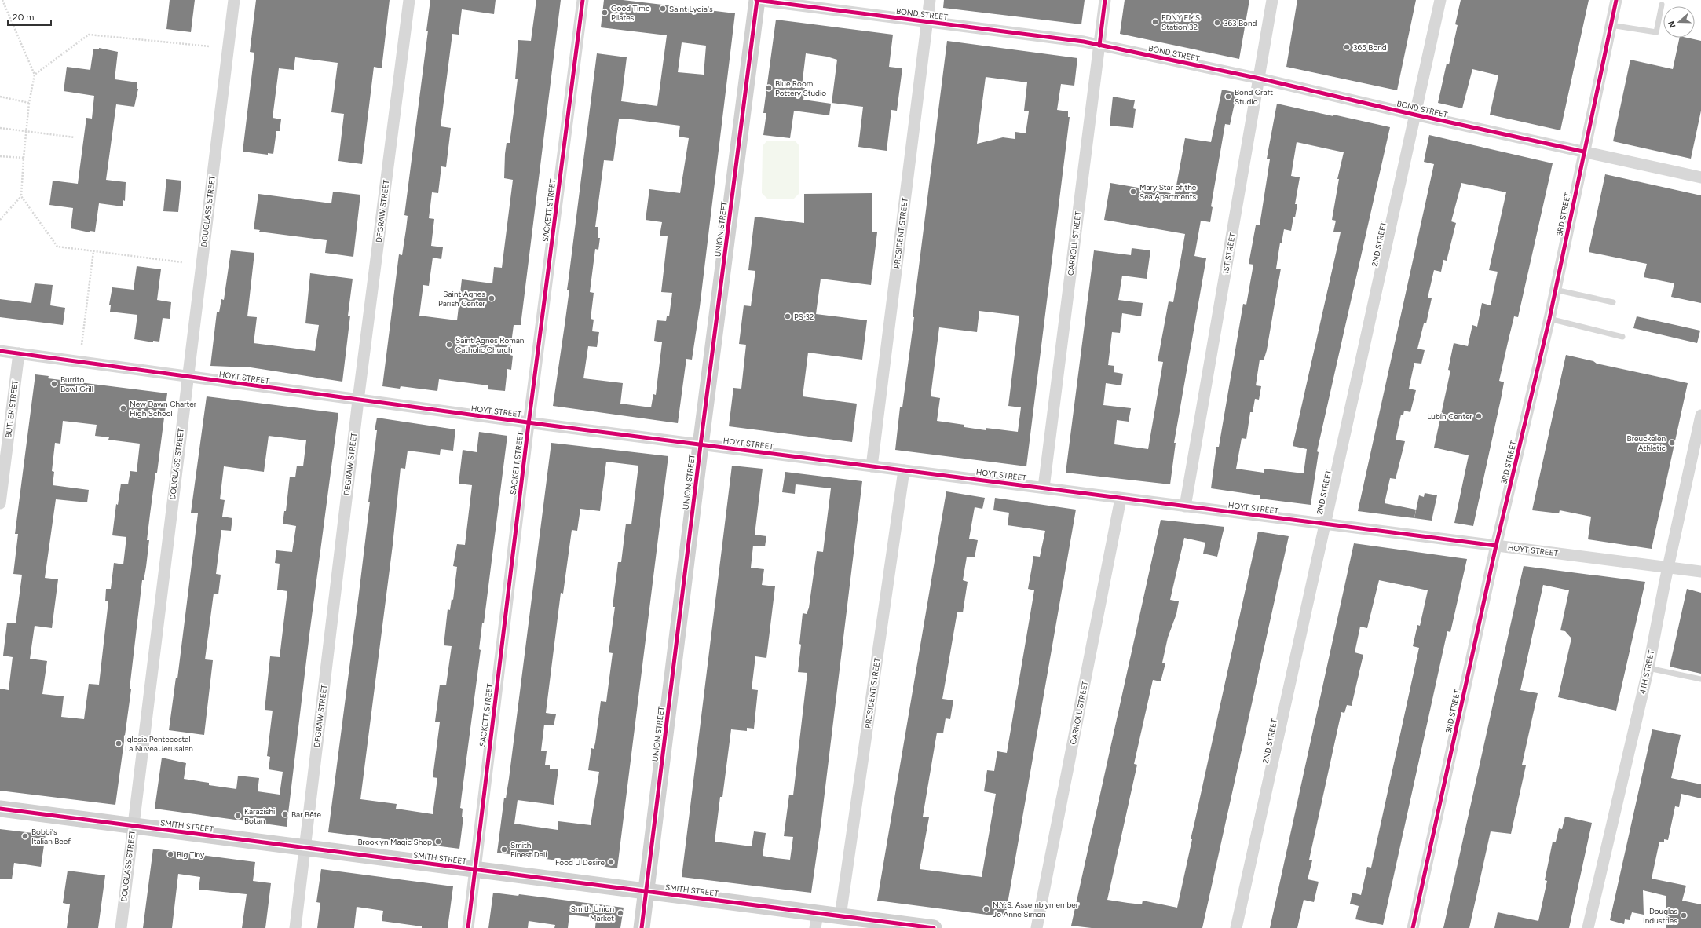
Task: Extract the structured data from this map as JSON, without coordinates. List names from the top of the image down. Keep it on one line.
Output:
{"streets":{"street":["BOND STREET","SACKETT STREET","DOUGLASS STREET","DEGRAW STREET","3RD STREET","UNION STREET","PRESIDENT STREET","CARROLL STREET","2ND STREET","1ST STREET","HOYT STREET","BUTLER STREET","4TH STREET","SMITH STREET"]},"crossings":[["BOND STREET","3RD STREET"],["BOND STREET","UNION STREET"],["BOND STREET","PRESIDENT STREET"],["BOND STREET","CARROLL STREET"],["BOND STREET","2ND STREET"],["BOND STREET","1ST STREET"],["SACKETT STREET","HOYT STREET"],["SACKETT STREET","SMITH STREET"],["DOUGLASS STREET","HOYT STREET"],["DOUGLASS STREET","SMITH STREET"],["DEGRAW STREET","HOYT STREET"],["DEGRAW STREET","SMITH STREET"],["3RD STREET","HOYT STREET"],["UNION STREET","HOYT STREET"],["UNION STREET","SMITH STREET"],["PRESIDENT STREET","HOYT STREET"],["PRESIDENT STREET","SMITH STREET"],["CARROLL STREET","HOYT STREET"],["2ND STREET","HOYT STREET"],["1ST STREET","HOYT STREET"],["HOYT STREET","BUTLER STREET"],["HOYT STREET","4TH STREET"]],"places":["Saint Lydia's","Good Time Pilates","FDNY EMS Station 32","363 Bond","365 Bond","Blue Room Pottery Studio","Bond Craft Studio","Mary Star of the Sea Apartments","Saint Agnes Parish Center","PS 32","Saint Agnes Roman Catholic Church","Burrito Bowl Grill","New Dawn Charter High School","Lubin Center","Breuckelen Athletic","Iglesia Pentecostal La Nuvea Jerusalen","Bar Bête","Karazishi Botan","Bobbi's Italian Beef","Brooklyn Magic Shop","Smith Finest Deli","Big Tiny","Food U Desire","N.Y.S. Assemblymember Jo Anne Simon","Smith Union Market","Douglas Industries"],"scale_bar":"20 m","north":"left"}
